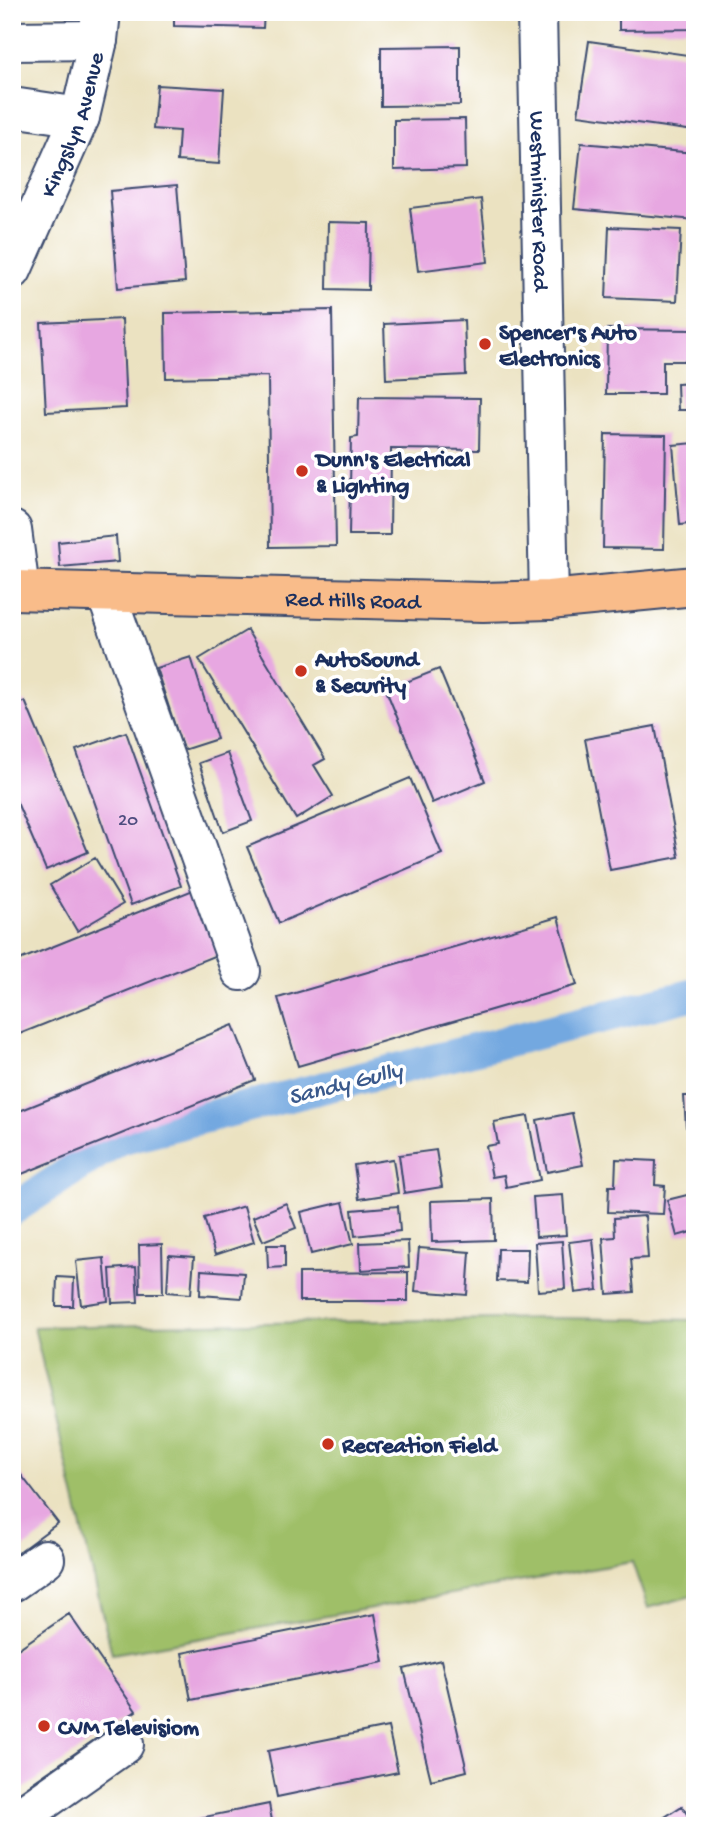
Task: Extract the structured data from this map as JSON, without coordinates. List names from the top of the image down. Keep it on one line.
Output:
{"streets":{"main road":["Red Hills Road"],"street":["Kingslyn Avenue","Westminister Road"]},"crossings":[["Westminister Road","Red Hills Road"]],"water":["Sandy Gully"],"places":["Spencer's Auto Electronics","Dunn's Electrical & Lighting","AutoSound & Security","Recreation Field","CVM Televisiom"],"house_numbers":["20"]}
